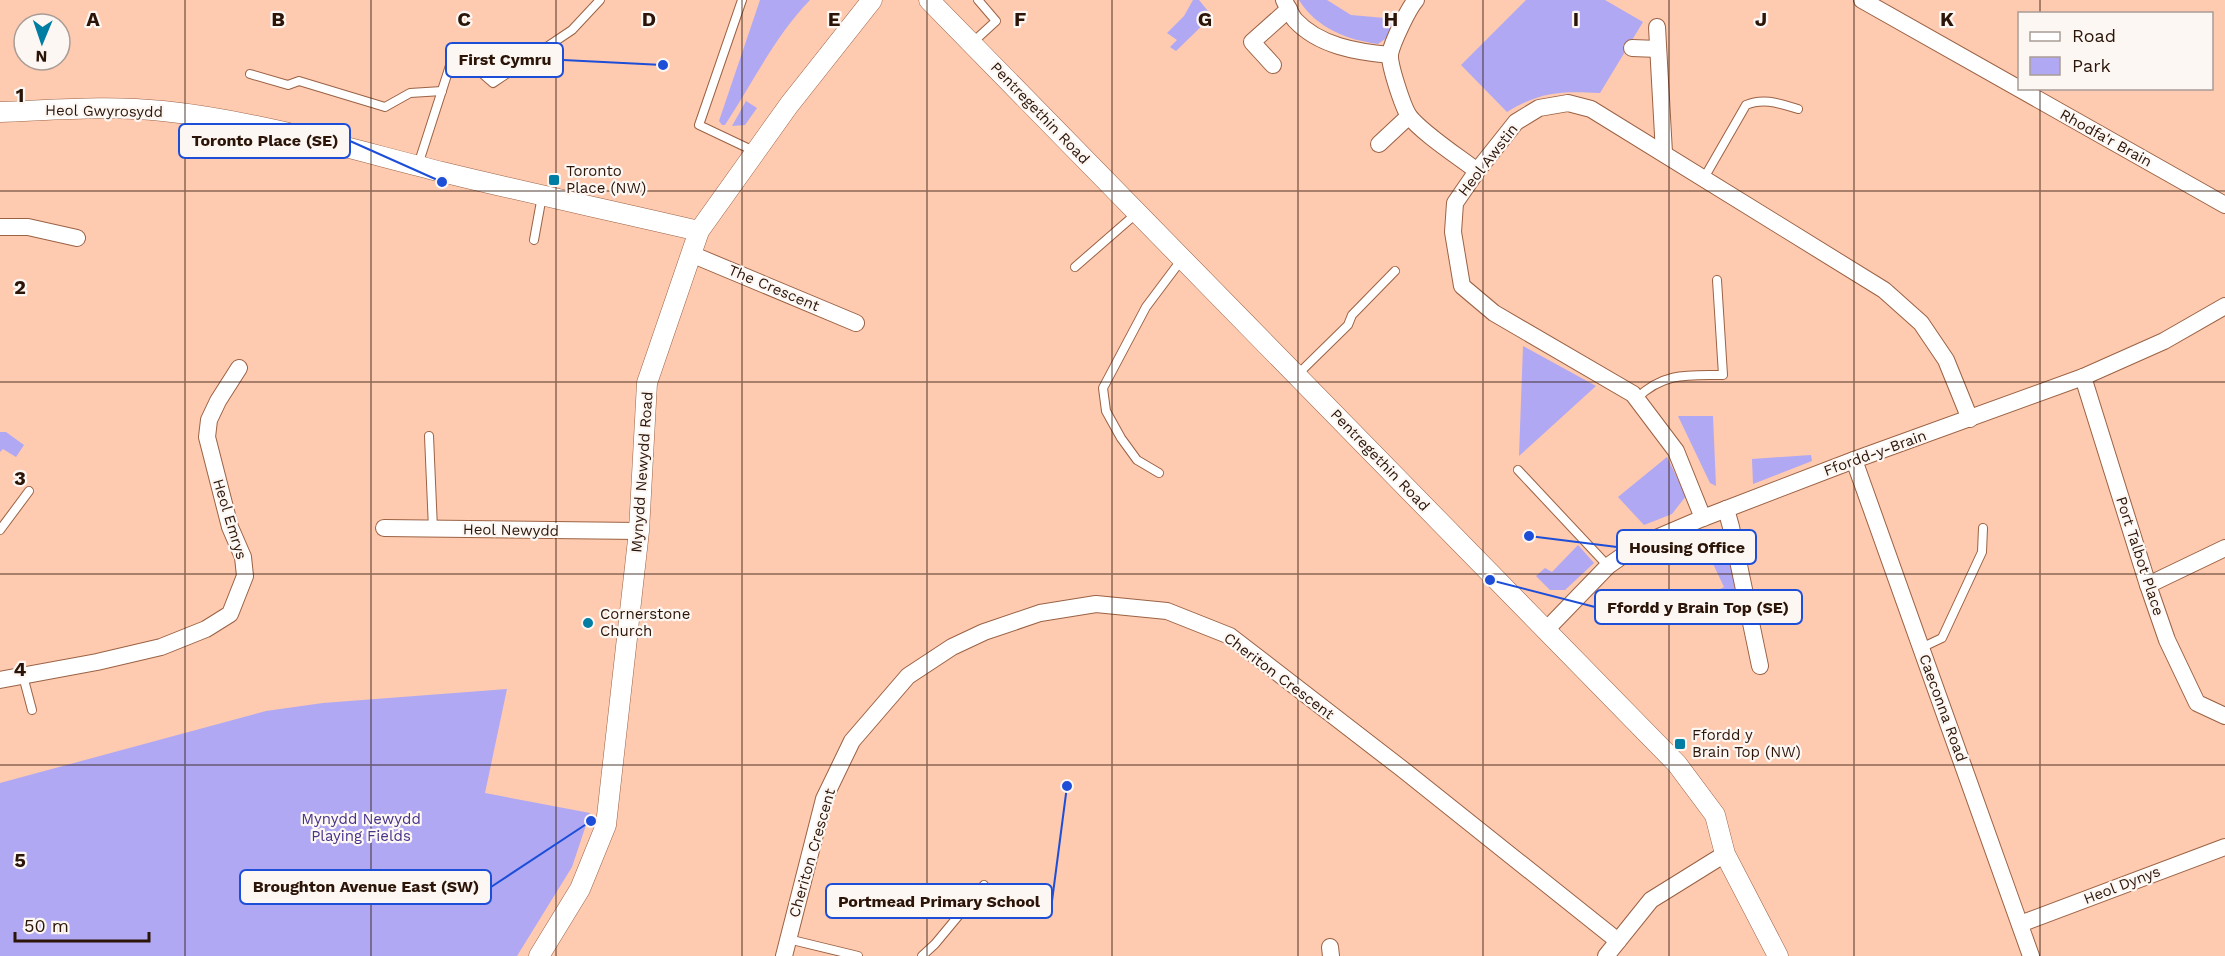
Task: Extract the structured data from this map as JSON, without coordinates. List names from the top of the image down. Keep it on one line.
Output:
{"streets":{"street":["Heol Gwyrosydd","Pentregethin Road","Rhodfa'r Brain","Heol Awstin","The Crescent","Ffordd-y-Brain","Mynydd Newydd Road","Heol Emrys","Heol Newydd","Port Talbot Place","Cheriton Crescent","Caeconna Road","Heol Dynys"]},"crossings":[["Heol Gwyrosydd","Mynydd Newydd Road"],["Pentregethin Road","Ffordd-y-Brain"],["Heol Awstin","Ffordd-y-Brain"],["The Crescent","Mynydd Newydd Road"],["Ffordd-y-Brain","Port Talbot Place"],["Ffordd-y-Brain","Caeconna Road"],["Mynydd Newydd Road","Heol Newydd"],["Caeconna Road","Heol Dynys"]],"parks":["Mynydd Newydd Playing Fields"],"places":{"other":["First Cymru","Toronto Place (SE)","Housing Office","Ffordd y Brain Top (SE)","Cornerstone Church","Portmead Primary School","Broughton Avenue East (SW)"],"transit":["Toronto Place (NW)","Ffordd y Brain Top (NW)"]},"legend":["Road","Park"],"scale_bar":"50 m","north":"bottom","grid":{"columns":["A","B","C","D","E","F","G","H","I","J","K"],"rows":["1","2","3","4","5"]}}
